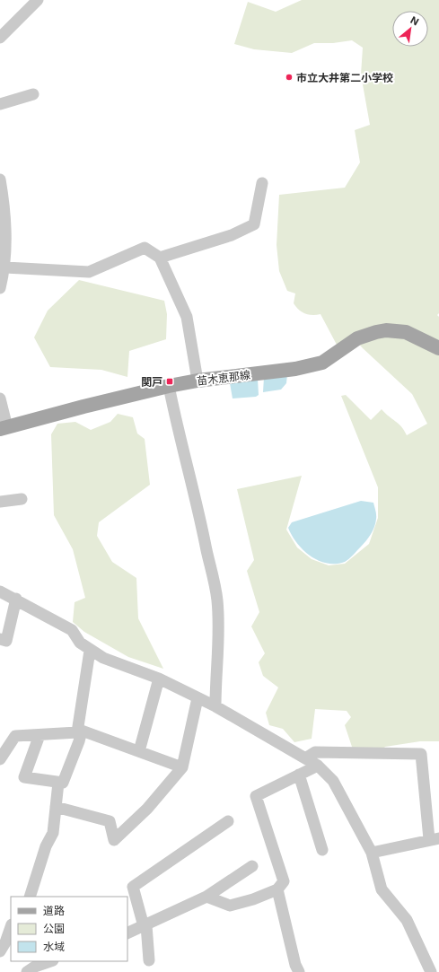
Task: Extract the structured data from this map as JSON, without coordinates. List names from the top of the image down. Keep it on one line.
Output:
{"streets":{"main road":["苗木恵那線"]},"places":{"other":["市立大井第二小学校"],"transit":["関戸"]},"legend":["道路","公園","水域"],"north":"top right"}
